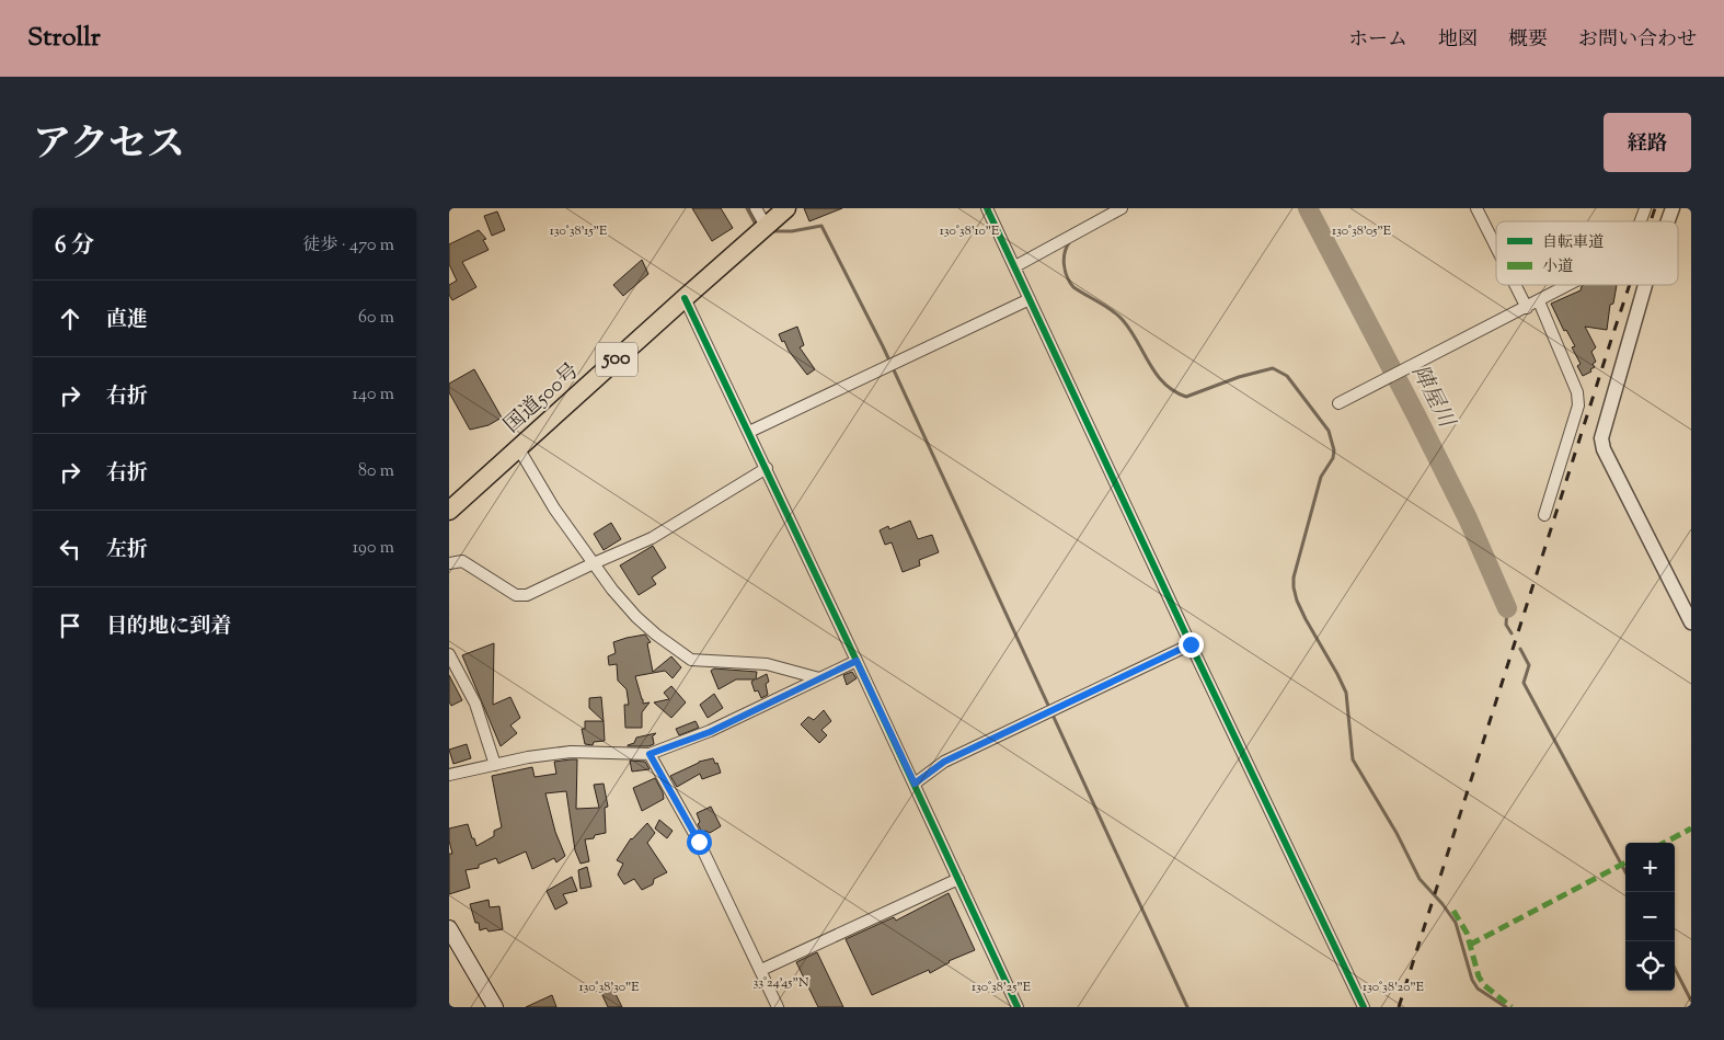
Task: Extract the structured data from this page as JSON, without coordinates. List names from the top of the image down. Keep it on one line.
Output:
{"streets":{"highway":["500","国道500号"]},"water":["陣屋川"],"legend":["自転車道","小道"],"page":{"header":"Strollr","nav":["ホーム","地図","概要","お問い合わせ"],"title":"アクセス","buttons":"経路","heading":["6 分","徒歩 · 470 m"],"list":[["直進","60 m"],["右折","140 m"],["右折","80 m"],["左折","190 m"],"目的地に到着"],"map_buttons":["+","−"]},"coordinates":["130°38'15\"E","130°38'10\"E","130°38'05\"E","33°24'45\"N","130°38'30\"E","130°38'25\"E","130°38'20\"E"]}
